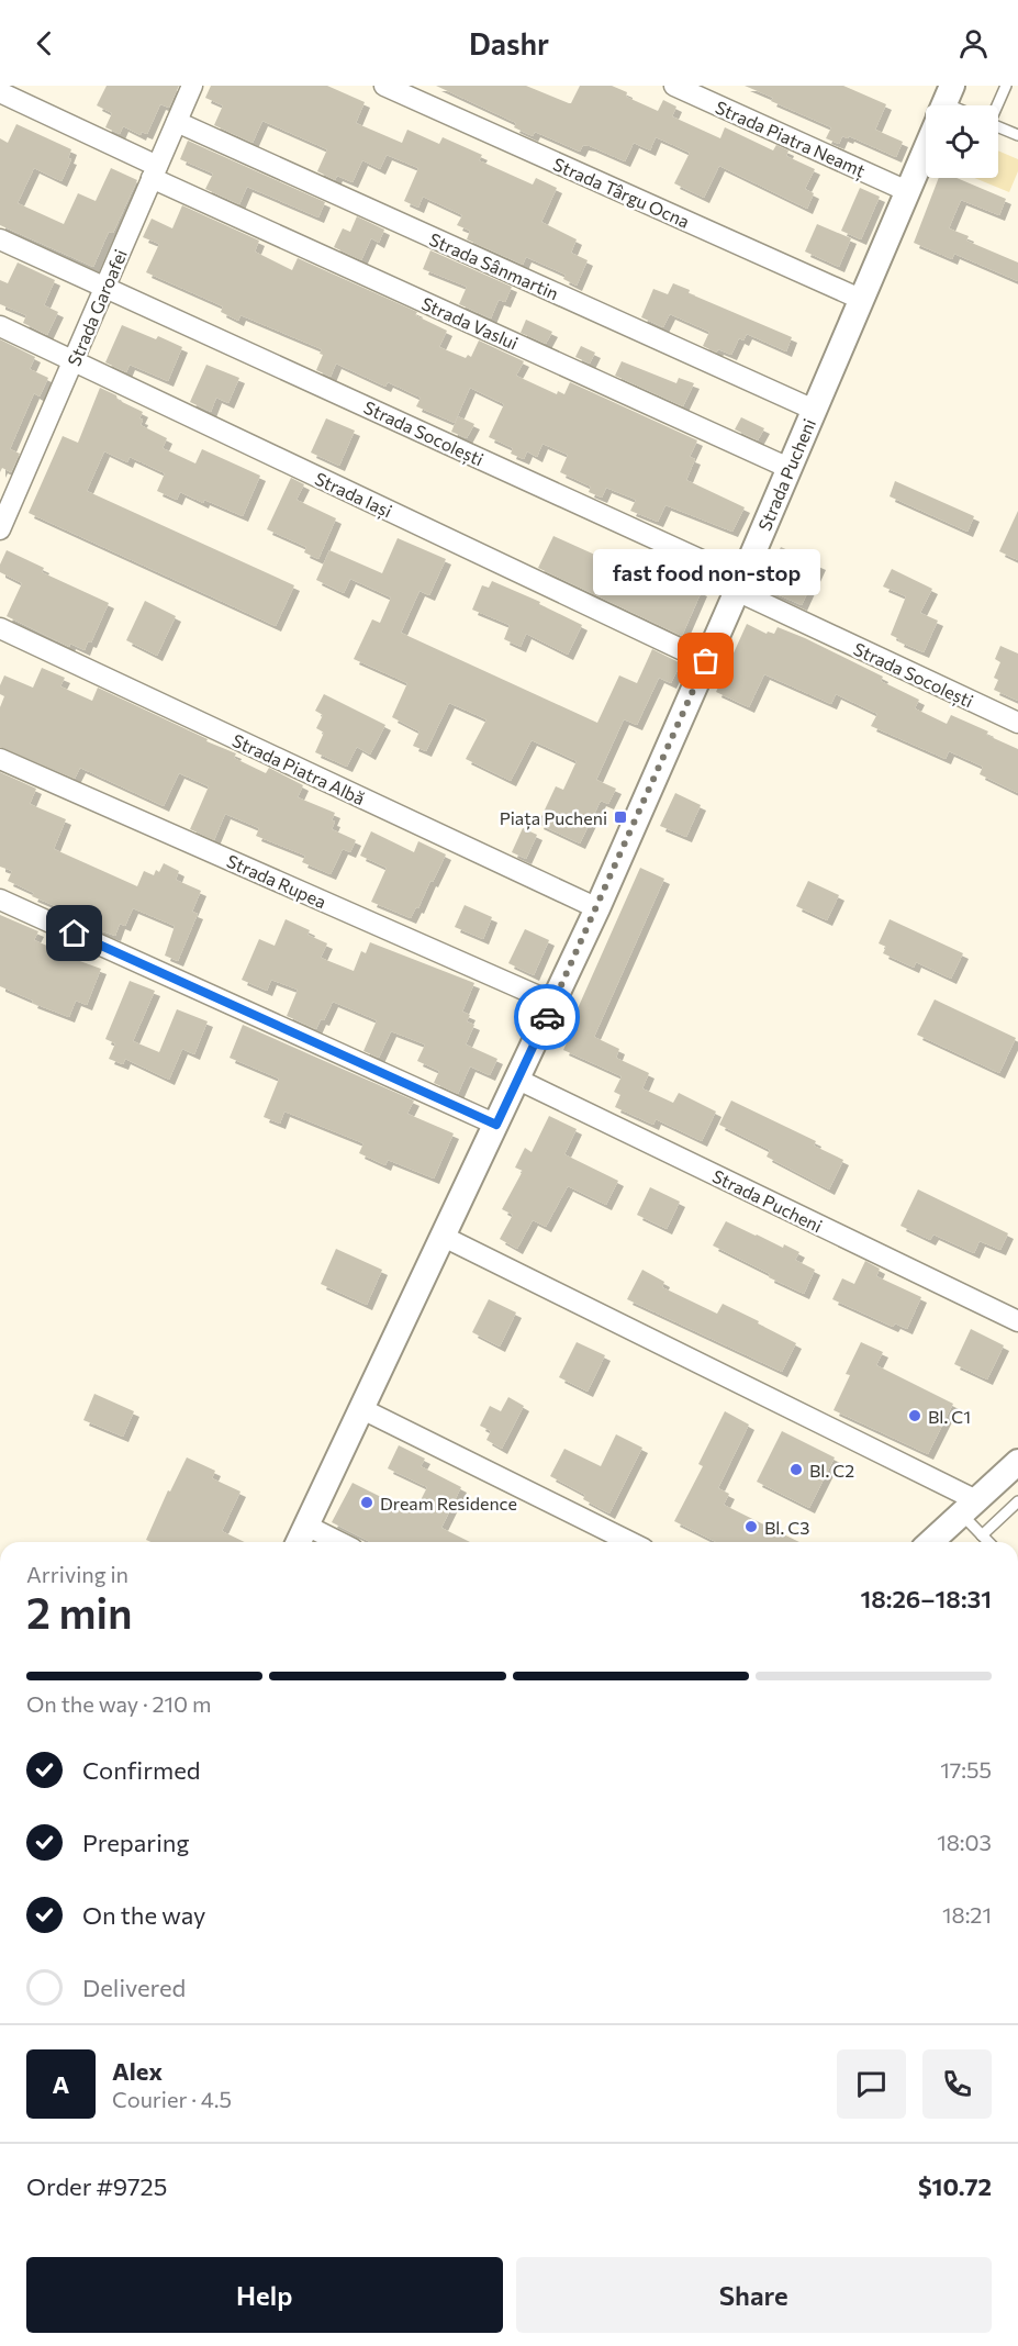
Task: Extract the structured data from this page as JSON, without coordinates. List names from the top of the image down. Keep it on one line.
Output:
{"streets":{"street":["Strada Piatra Neamț","Strada Târgu Ocna","Strada Sânmartin","Strada Garoafei","Strada Vaslui","Strada Socolești","Strada Pucheni","Strada Iași","Strada Piatra Albă","Strada Rupea"]},"crossings":[["Strada Piatra Neamț","Strada Pucheni"],["Strada Târgu Ocna","Strada Pucheni"],["Strada Sânmartin","Strada Garoafei"],["Strada Sânmartin","Strada Pucheni"],["Strada Garoafei","Strada Vaslui"],["Strada Garoafei","Strada Socolești"],["Strada Garoafei","Strada Iași"],["Strada Vaslui","Strada Pucheni"],["Strada Socolești","Strada Pucheni"],["Strada Pucheni","Strada Iași"],["Strada Pucheni","Strada Piatra Albă"],["Strada Pucheni","Strada Rupea"]],"places":{"other":["fast food non-stop","Bl. C1","Bl. C2","Dream Residence","Bl. C3"],"transit":["Piața Pucheni"]},"page":{"header":"Dashr","bubble":"fast food non-stop","heading":["2 min","Arriving in","18:26–18:31"],"panel":["Alex","Courier · 4.5","Order #9725","$10.72"],"bar":"On the way · 210 m","list":[["Confirmed","17:55"],["Preparing","18:03"],["On the way","18:21"],"Delivered"],"round":"A","buttons":["Help","Share"]}}
